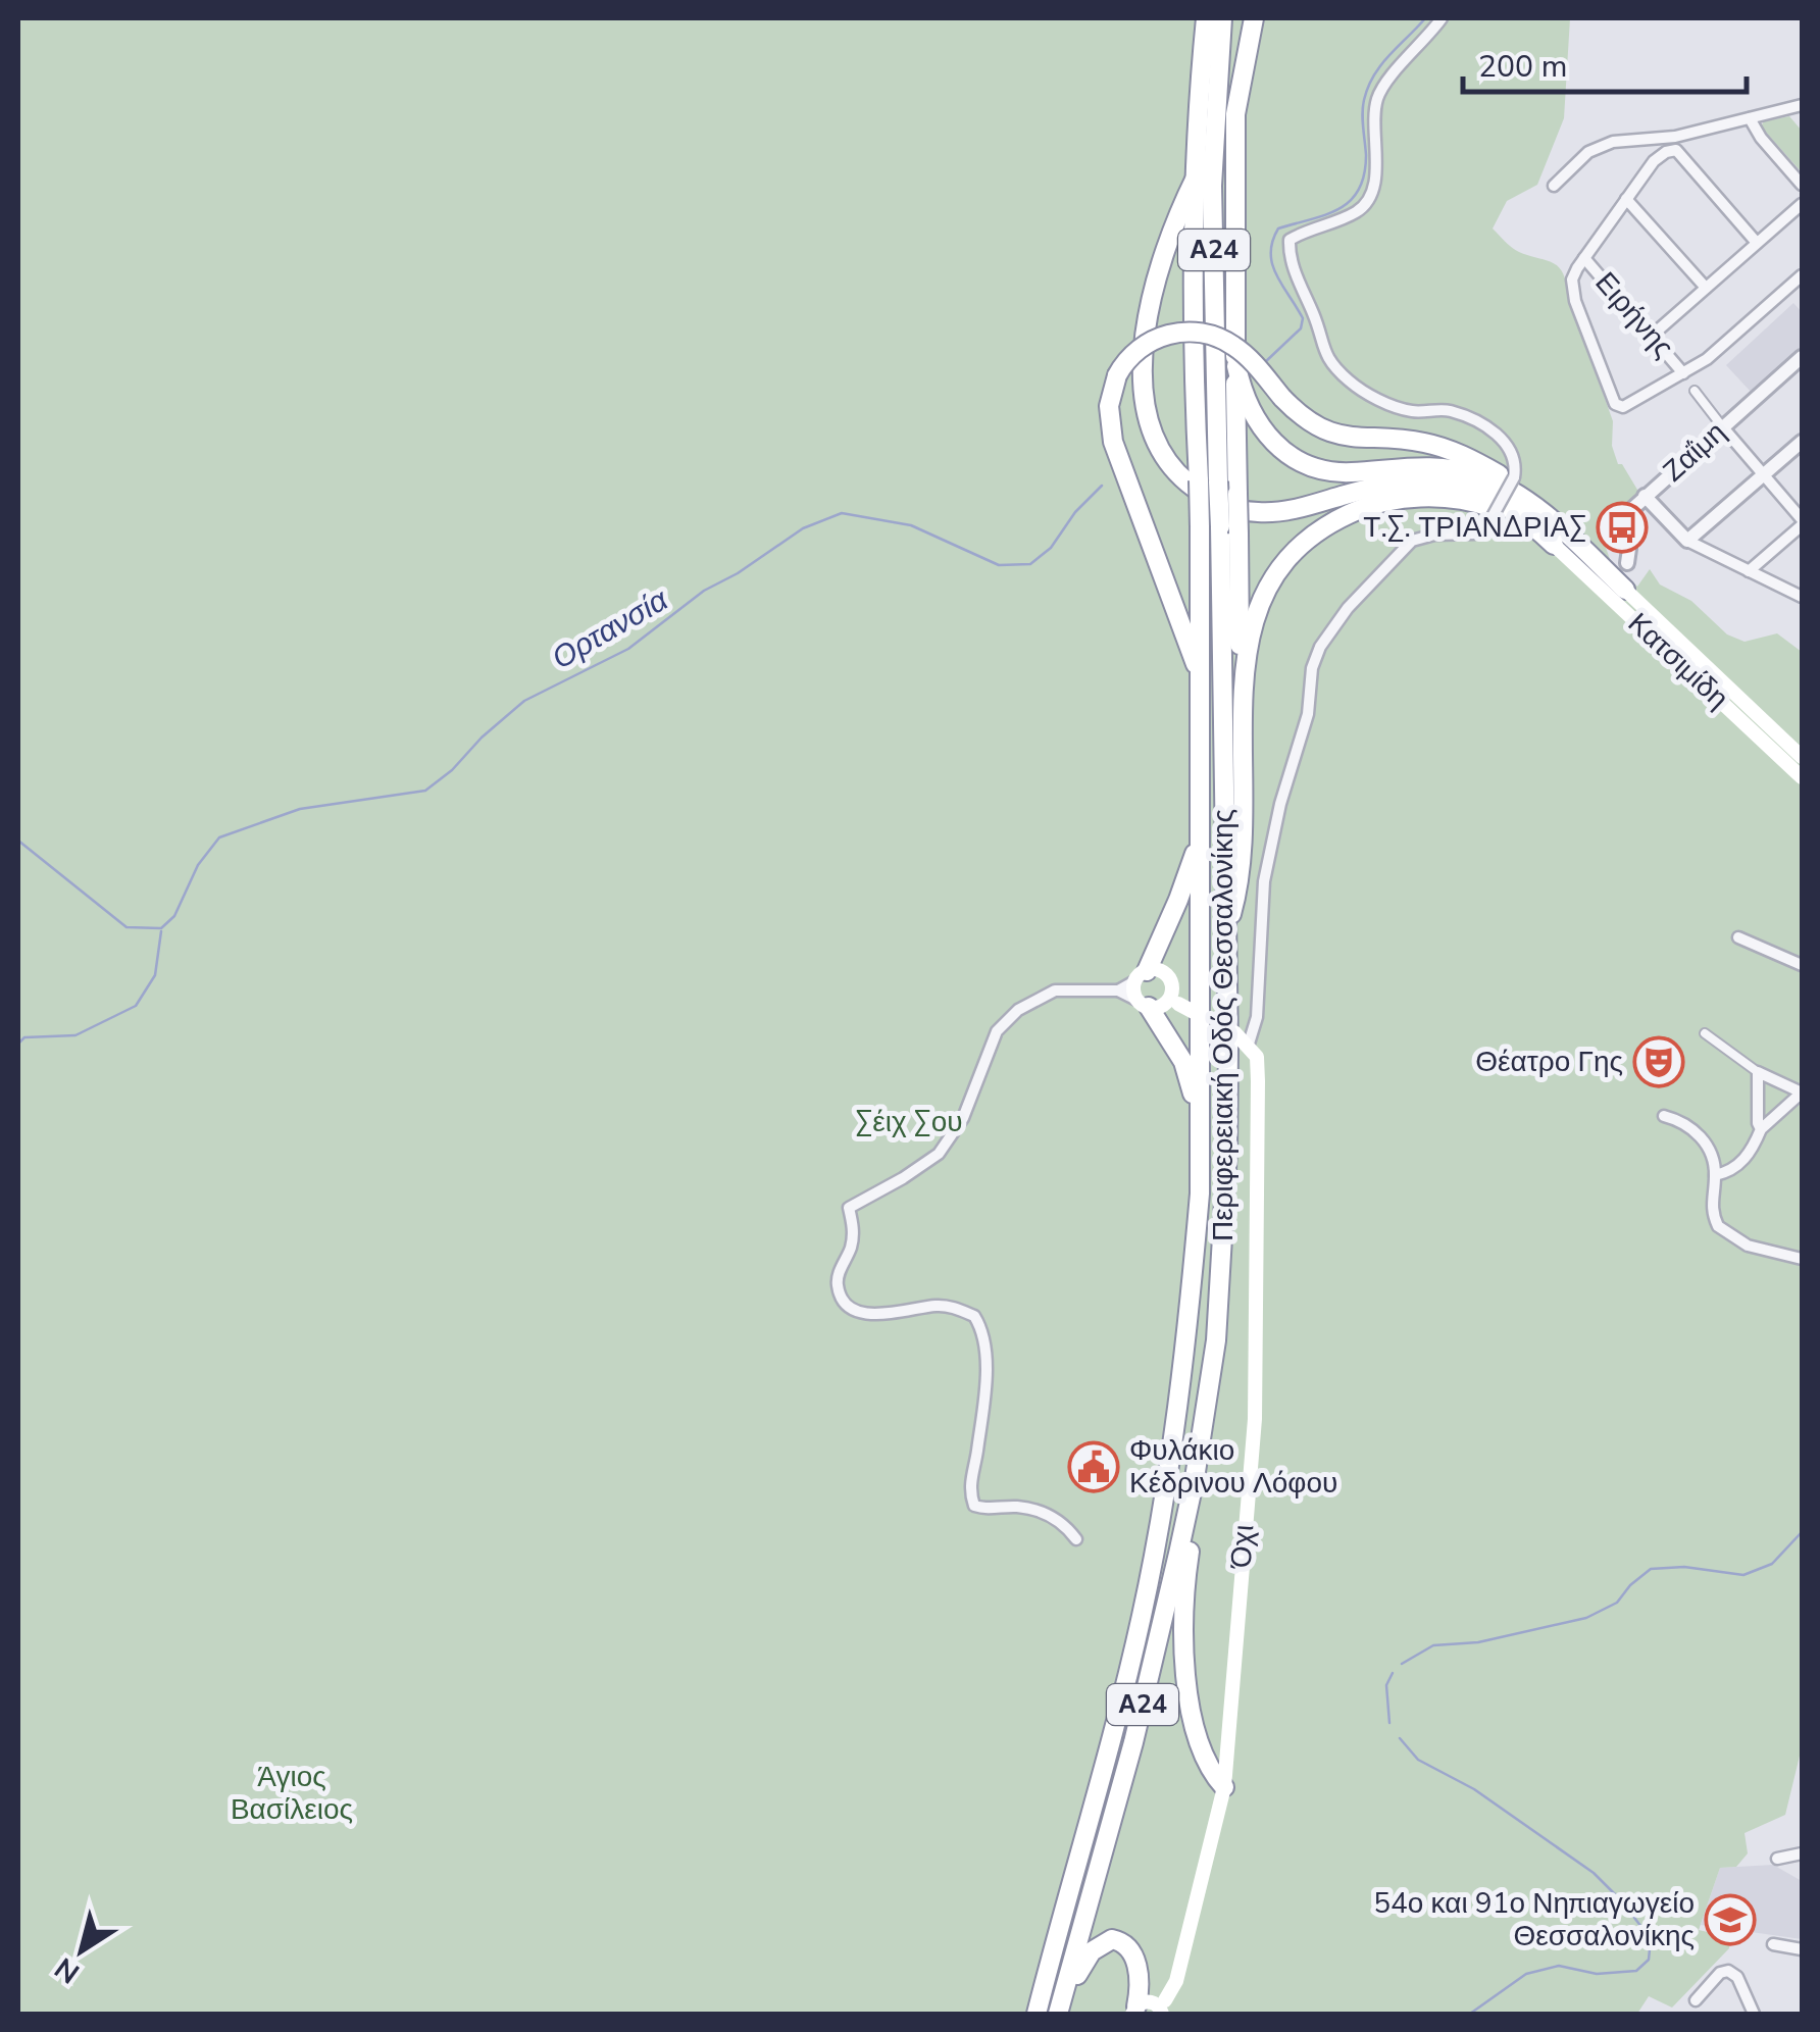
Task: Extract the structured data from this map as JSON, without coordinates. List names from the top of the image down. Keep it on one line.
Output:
{"streets":{"highway":["Α24","Περιφερειακή Οδός Θεσσαλονίκης"],"main road":["Κατσιμίδη","Όχι"],"street":["Ειρήνης","Ζαΐμη"]},"water":["Ορτανσία"],"parks":["Σέιχ Σου","Άγιος Βασίλειος"],"places":{"bus stop":["Τ.Σ. ΤΡΙΑΝΔΡΙΑΣ"],"theatre":["Θέατρο Γης"],"public building":["Φυλάκιο Κέδρινου Λόφου"],"school or university":["54ο και 91ο Νηπιαγωγείο Θεσσαλονίκης"]},"scale_bar":"200 m","north":"bottom left"}
